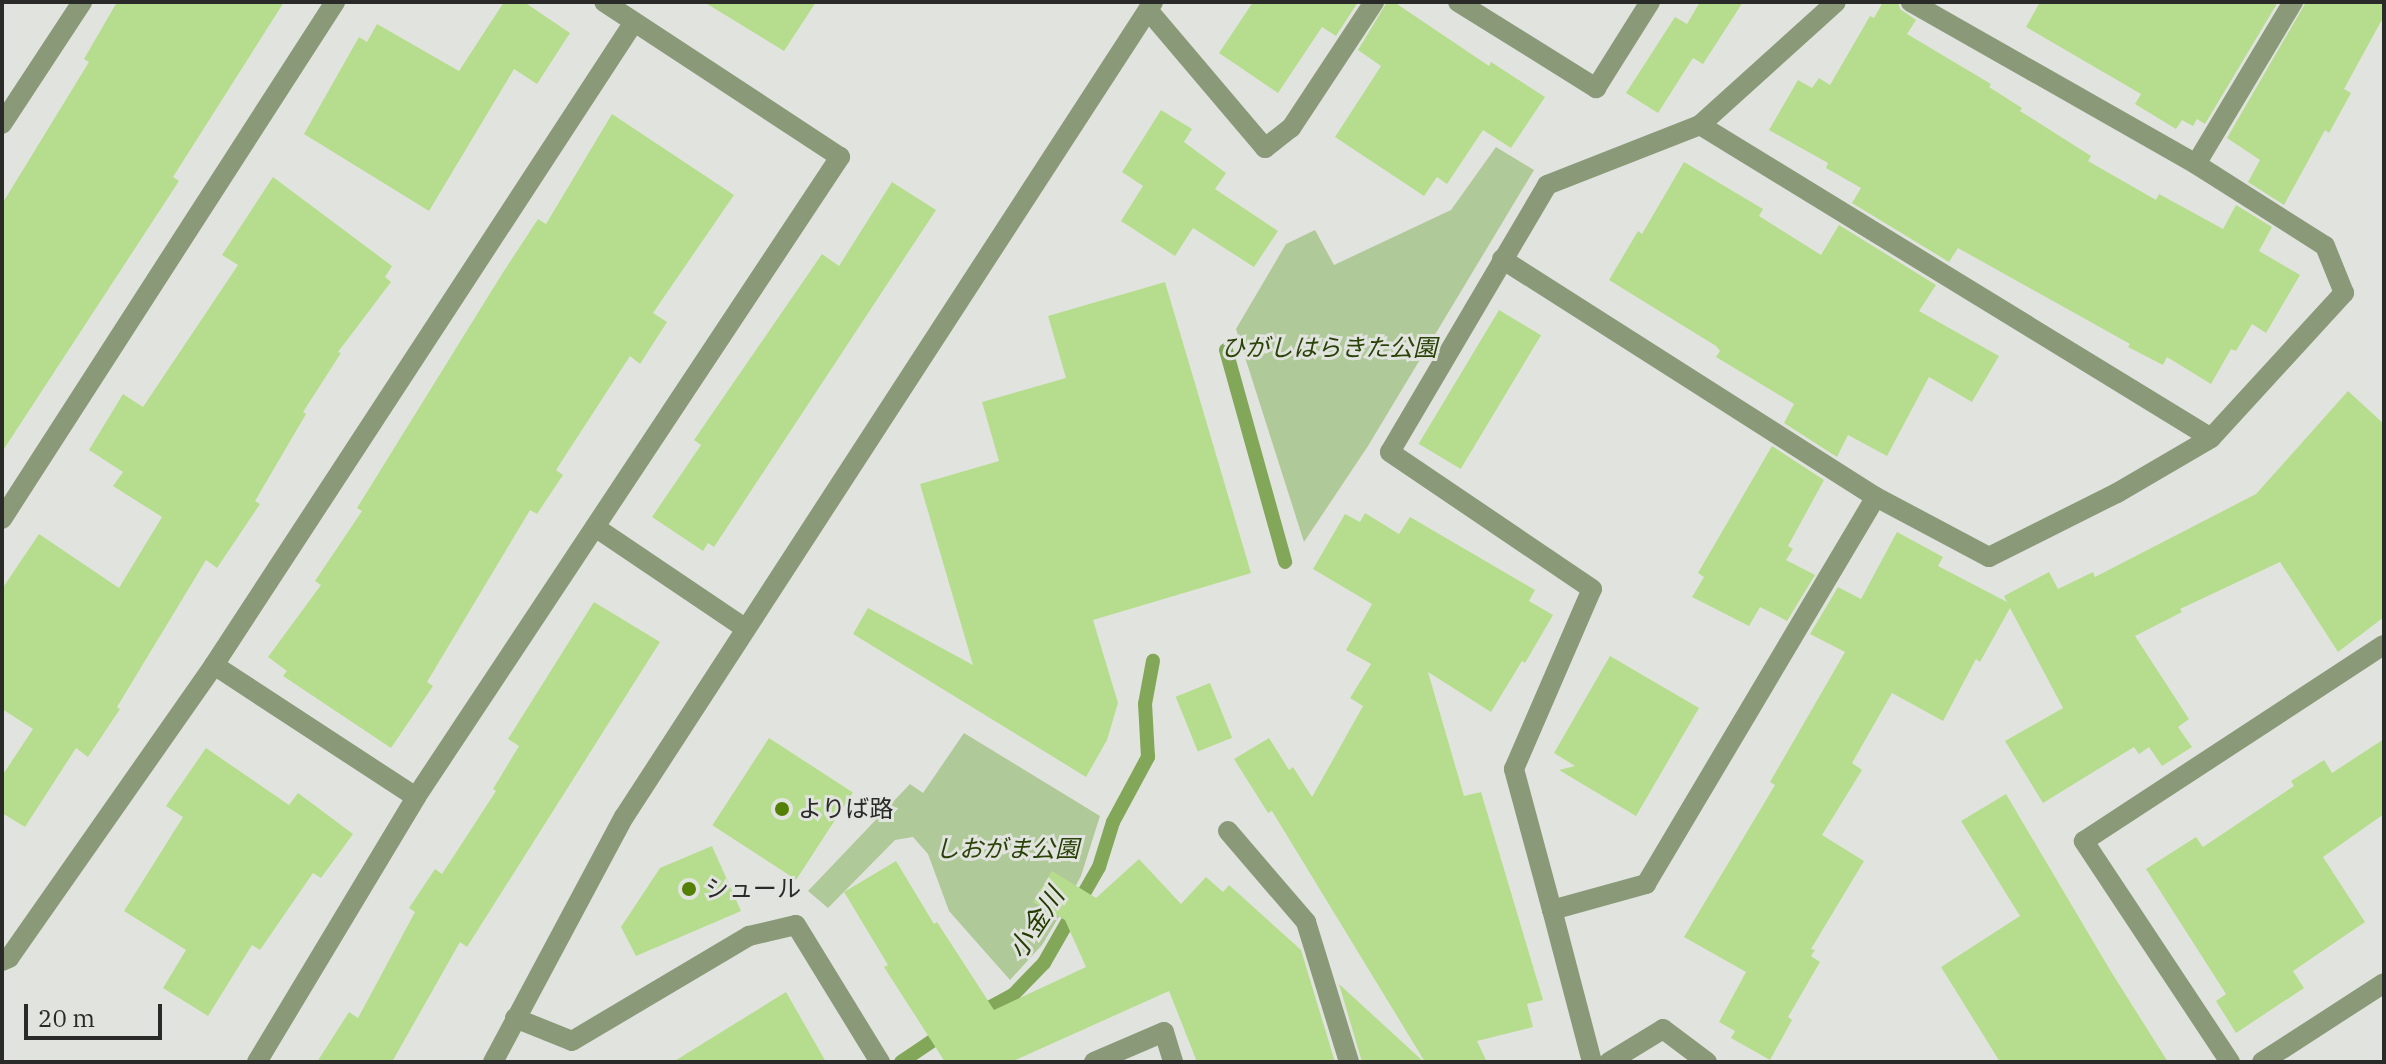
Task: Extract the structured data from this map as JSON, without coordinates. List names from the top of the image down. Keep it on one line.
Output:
{"water":["小金川"],"parks":["ひがしはらきた公園","しおがま公園"],"places":["よりば路","シュール"],"scale_bar":"20 m"}
